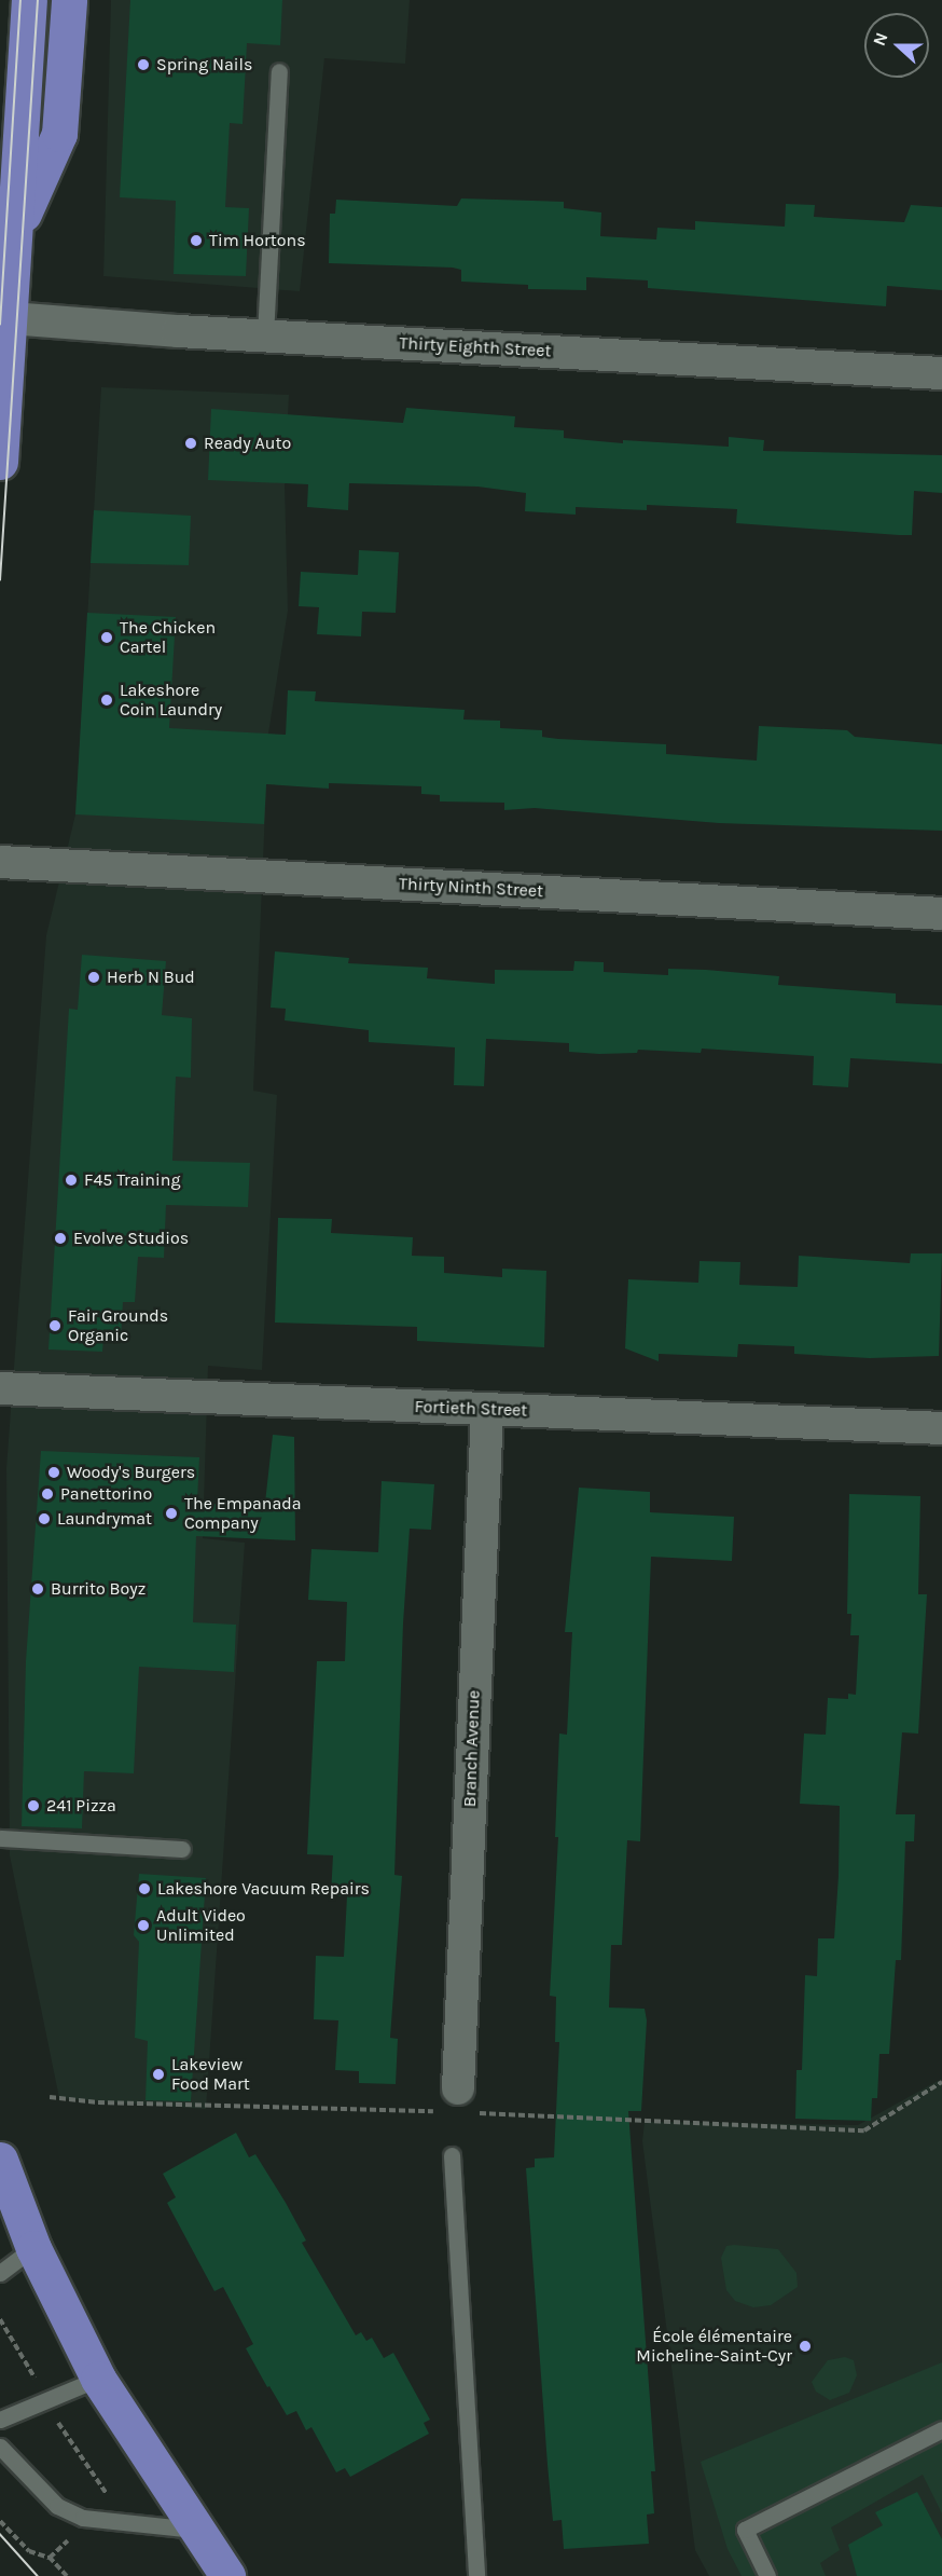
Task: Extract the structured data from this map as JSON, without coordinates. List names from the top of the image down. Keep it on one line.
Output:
{"streets":{"street":["Thirty Eighth Street","Thirty Ninth Street","Fortieth Street","Branch Avenue"]},"crossings":[["Fortieth Street","Branch Avenue"]],"places":["Spring Nails","Tim Hortons","Ready Auto","The Chicken Cartel","Lakeshore Coin Laundry","Herb N Bud","F45 Training","Evolve Studios","Fair Grounds Organic","Woody's Burgers","Panettorino","The Empanada Company","Laundrymat","Burrito Boyz","241 Pizza","Lakeshore Vacuum Repairs","Adult Video Unlimited","Lakeview Food Mart","École élémentaire Micheline-Saint-Cyr"],"north":"left"}
